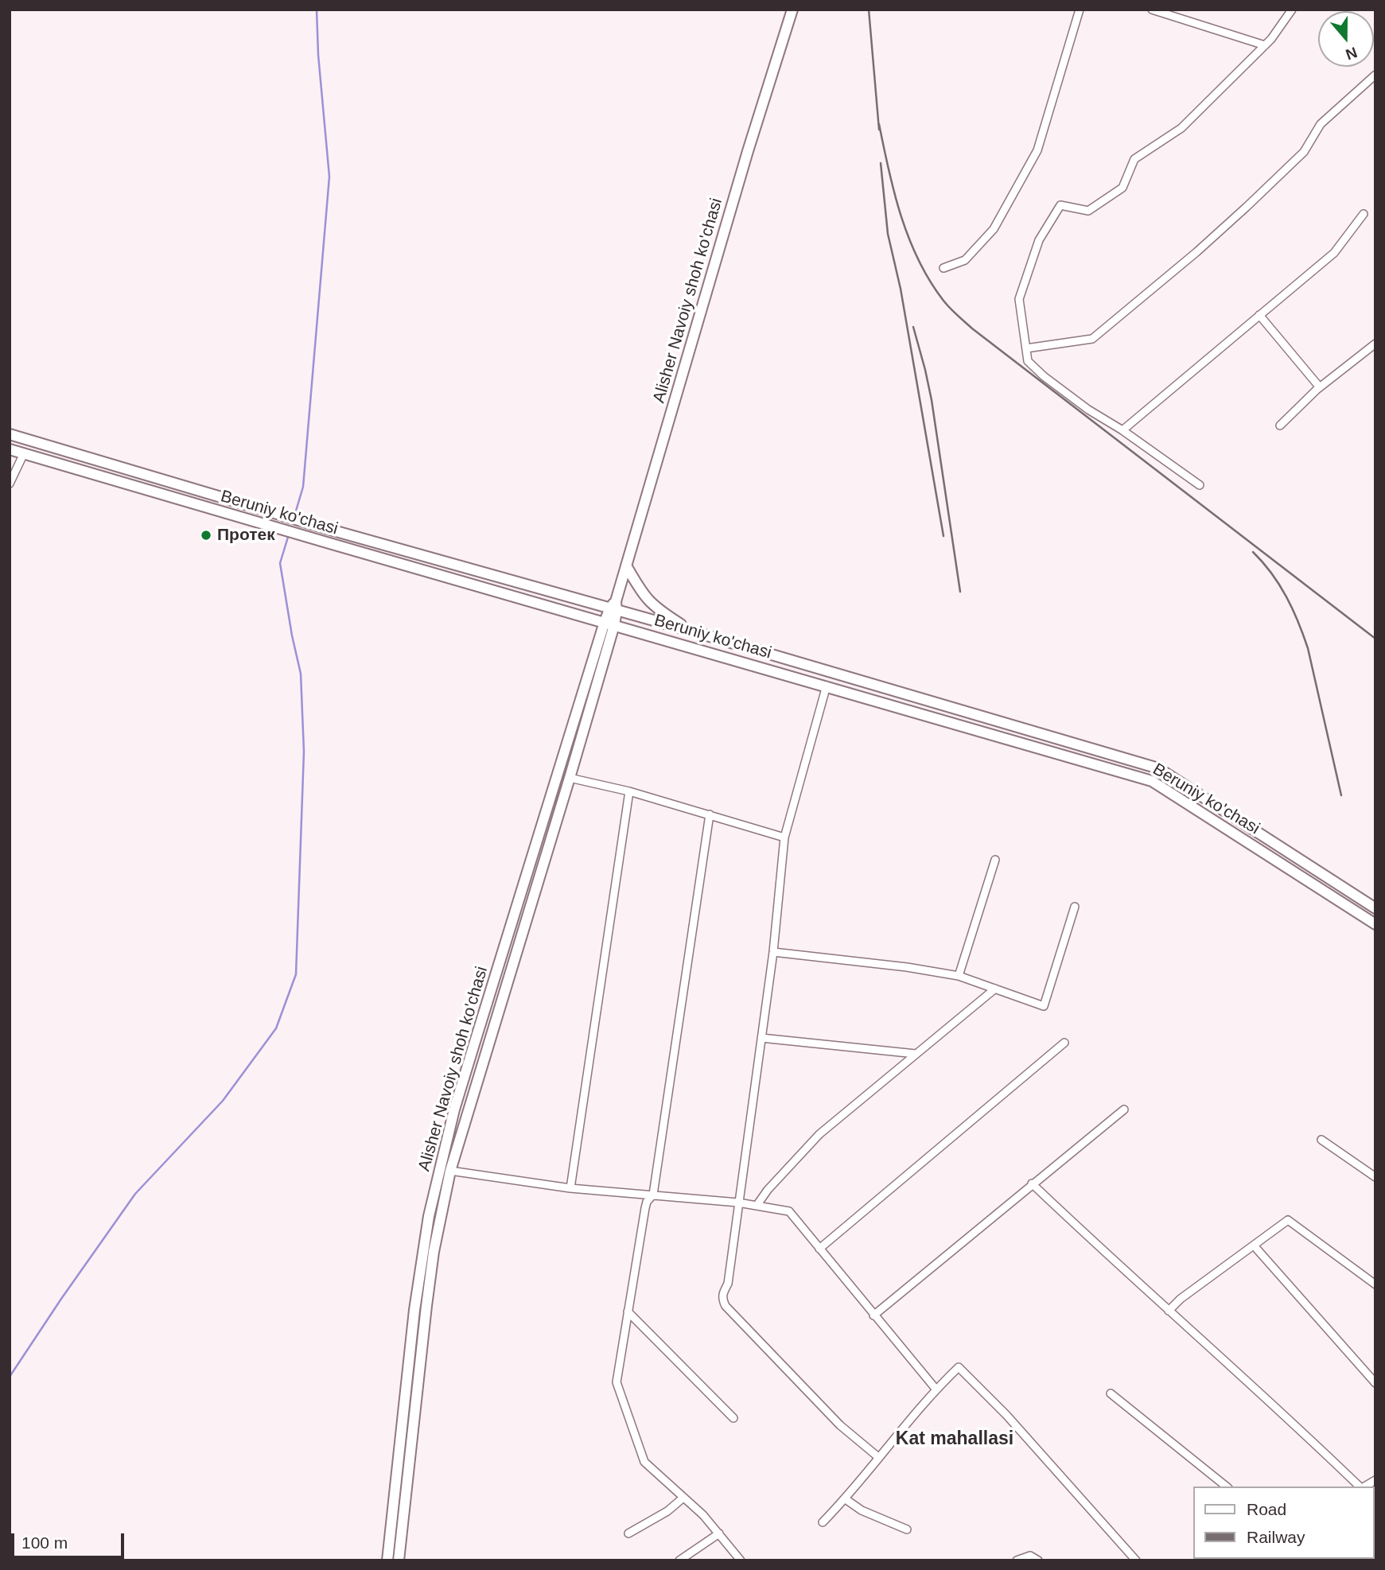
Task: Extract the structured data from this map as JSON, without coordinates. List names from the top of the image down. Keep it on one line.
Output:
{"streets":{"main road":["Alisher Navoiy shoh ko'chasi","Beruniy ko'chasi"]},"crossings":[["Alisher Navoiy shoh ko'chasi","Beruniy ko'chasi"]],"districts":["Kat mahallasi"],"places":["Протек"],"legend":["Road","Railway"],"scale_bar":"100 m","north":"bottom"}
